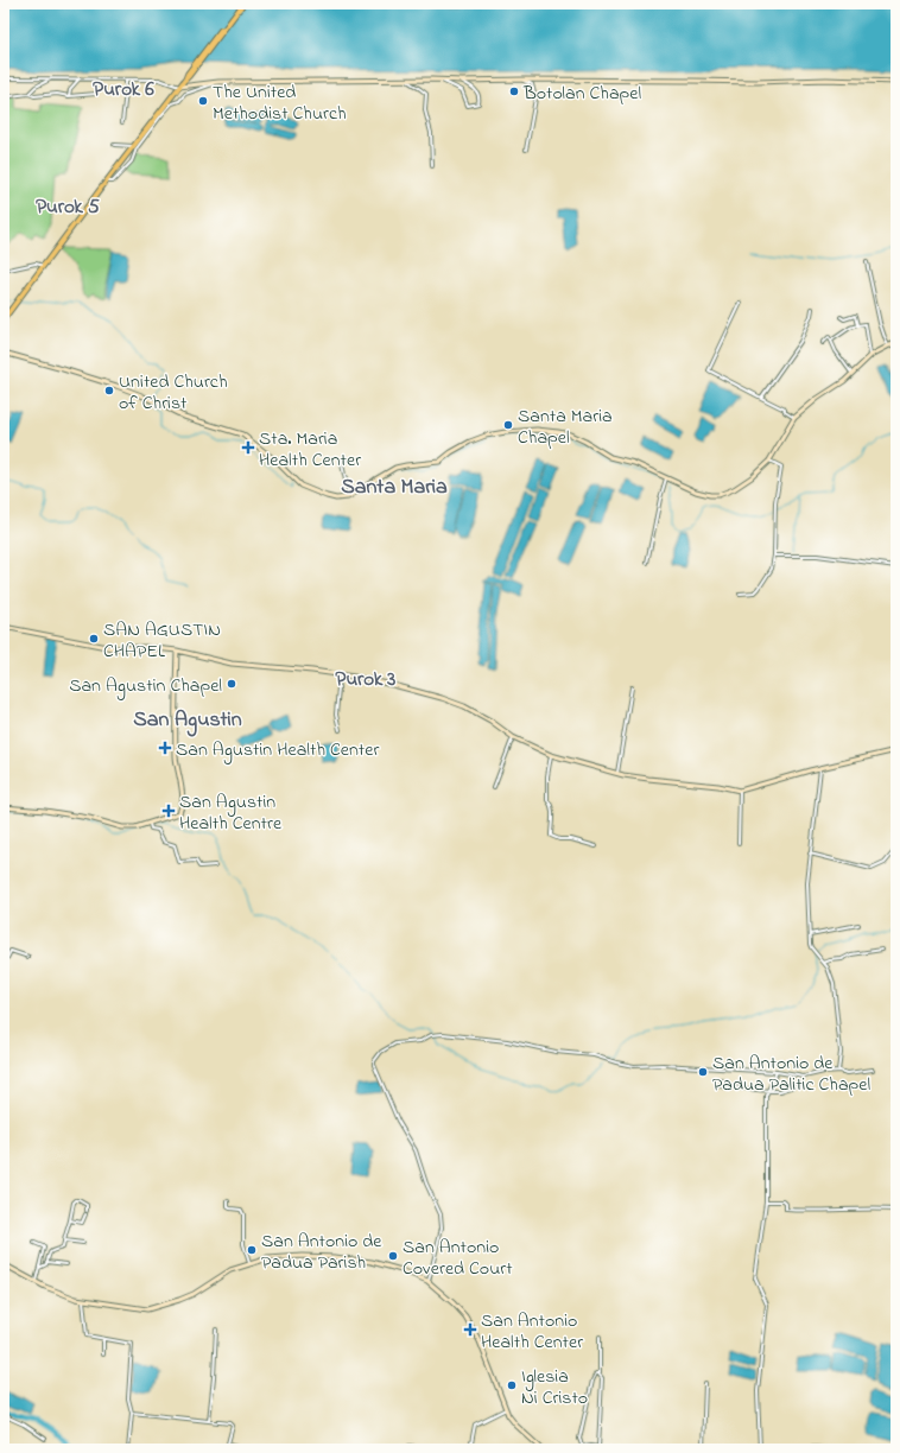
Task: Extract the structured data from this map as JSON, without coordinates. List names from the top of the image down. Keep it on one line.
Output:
{"districts":["Purok 6","Purok 5","Santa Maria","Purok 3","San Agustin"],"places":{"other":["Botolan Chapel","The United Methodist Church","United Church of Christ","Santa Maria Chapel","SAN AGUSTIN CHAPEL","San Agustin Chapel","San Antonio de Padua Palitic Chapel","San Antonio de Padua Parish","San Antonio Covered Court","Iglesia Ni Cristo"],"health":["Sta. Maria Health Center","San Agustin Health Center","San Agustin Health Centre","San Antonio Health Center"]}}
